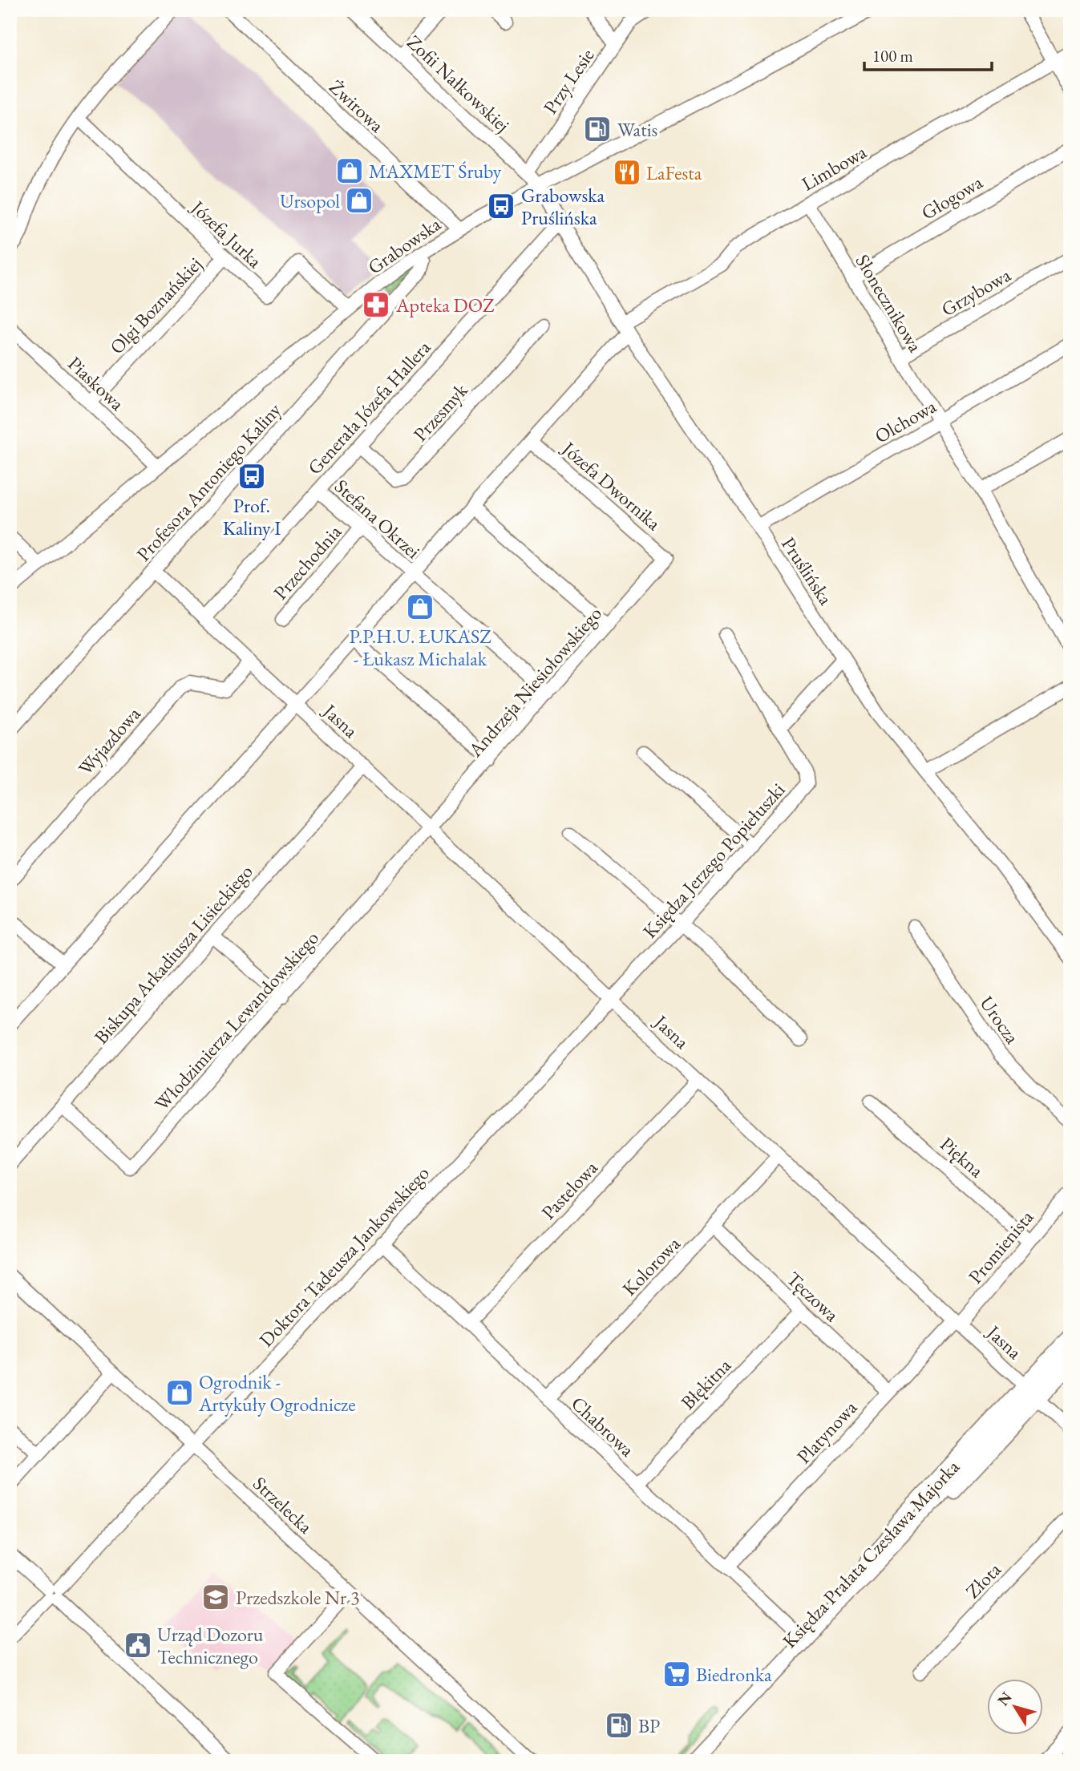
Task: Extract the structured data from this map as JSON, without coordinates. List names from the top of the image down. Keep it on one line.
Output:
{"streets":{"street":["Przy Lesie","Zofii Nałkowskiej","Żwirowa","Limbowa","Głogowa","Józefa Jurka","Grabowska","Grzybowa","Słonecznikowa","Olgi Boznańskiej","Piaskowa","Generała Józefa Hallera","Przesmyk","Olchowa","Profesora Antoniego Kaliny","Józefa Dwornika","Stefana Okrzei","Przechodnia","Pruślińska","Andrzeja Niesiołowskiego","Jasna","Wyjazdowa","Księdza Jerzego Popiełuszki","Biskupa Arkadiusza Lisieckiego","Urocza","Włodzimierza Lewandowskiego","Piękna","Pastelowa","Promienista","Doktora Tadeusza Jankowskiego","Kolorowa","Tęczowa","Błękitna","Chabrowa","Platynowa","Strzelecka","Księdza Prałata Czesława Majorka","Złota"]},"crossings":[["Przy Lesie","Zofii Nałkowskiej"],["Zofii Nałkowskiej","Grabowska"],["Zofii Nałkowskiej","Pruślińska"],["Żwirowa","Grabowska"],["Limbowa","Słonecznikowa"],["Limbowa","Józefa Dwornika"],["Limbowa","Stefana Okrzei"],["Limbowa","Pruślińska"],["Limbowa","Jasna"],["Głogowa","Słonecznikowa"],["Józefa Jurka","Grabowska"],["Józefa Jurka","Olgi Boznańskiej"],["Grabowska","Piaskowa"],["Grabowska","Profesora Antoniego Kaliny"],["Grabowska","Pruślińska"],["Grzybowa","Słonecznikowa"],["Słonecznikowa","Olchowa"],["Olgi Boznańskiej","Piaskowa"],["Generała Józefa Hallera","Przesmyk"],["Generała Józefa Hallera","Stefana Okrzei"],["Generała Józefa Hallera","Pruślińska"],["Generała Józefa Hallera","Jasna"],["Olchowa","Pruślińska"],["Profesora Antoniego Kaliny","Jasna"],["Józefa Dwornika","Andrzeja Niesiołowskiego"],["Stefana Okrzei","Przechodnia"],["Stefana Okrzei","Andrzeja Niesiołowskiego"],["Andrzeja Niesiołowskiego","Jasna"],["Andrzeja Niesiołowskiego","Włodzimierza Lewandowskiego"],["Jasna","Wyjazdowa"],["Jasna","Księdza Jerzego Popiełuszki"],["Jasna","Biskupa Arkadiusza Lisieckiego"],["Jasna","Włodzimierza Lewandowskiego"],["Jasna","Pastelowa"],["Jasna","Promienista"],["Jasna","Doktora Tadeusza Jankowskiego"],["Jasna","Kolorowa"],["Jasna","Platynowa"],["Jasna","Księdza Prałata Czesława Majorka"],["Księdza Jerzego Popiełuszki","Doktora Tadeusza Jankowskiego"],["Biskupa Arkadiusza Lisieckiego","Włodzimierza Lewandowskiego"],["Piękna","Promienista"],["Pastelowa","Chabrowa"],["Promienista","Platynowa"],["Doktora Tadeusza Jankowskiego","Chabrowa"],["Doktora Tadeusza Jankowskiego","Strzelecka"],["Kolorowa","Tęczowa"],["Kolorowa","Chabrowa"],["Tęczowa","Błękitna"],["Tęczowa","Platynowa"],["Błękitna","Chabrowa"],["Chabrowa","Platynowa"],["Chabrowa","Księdza Prałata Czesława Majorka"]],"places":{"fuel station":["Watis","BP"],"shop":["MAXMET Śruby","Ursopol","P.P.H.U. ŁUKASZ - Łukasz Michalak","Ogrodnik - Artykuły Ogrodnicze"],"restaurant":["LaFesta"],"bus stop":["Grabowska Pruślińska","Prof. Kaliny I"],"pharmacy":["Apteka DOZ"],"school or university":["Przedszkole Nr 3"],"public building":["Urząd Dozoru Technicznego"],"supermarket":["Biedronka"]},"scale_bar":"100 m","north":"top left"}
